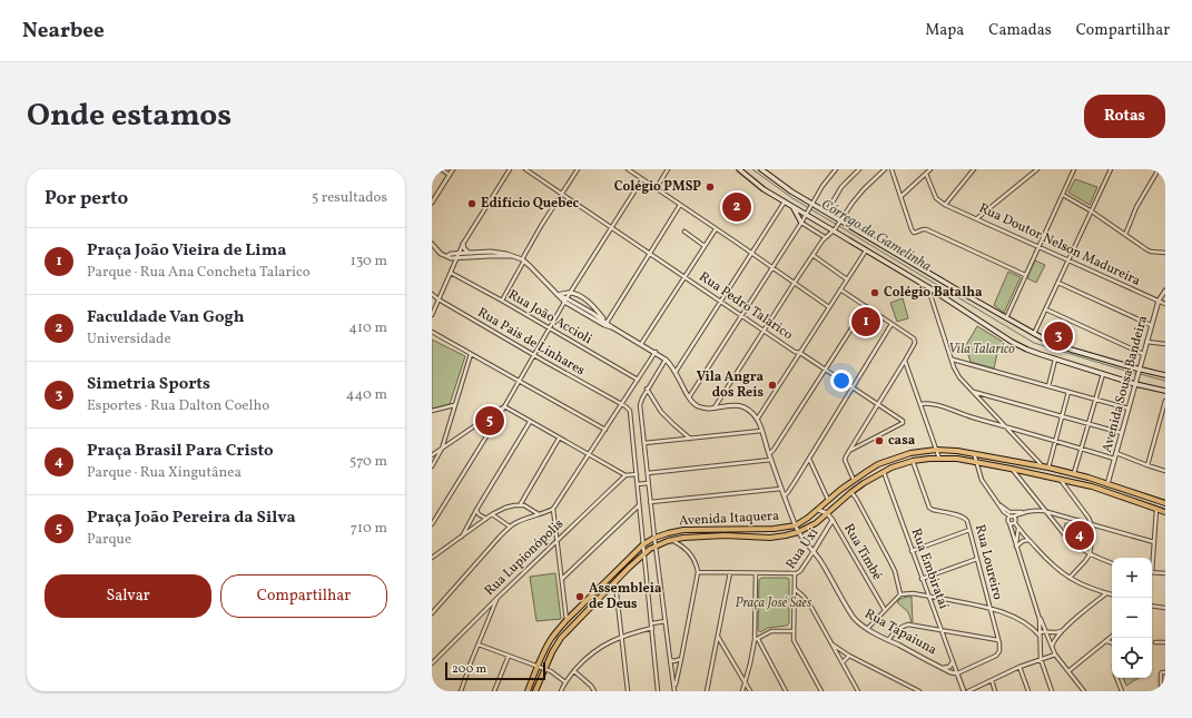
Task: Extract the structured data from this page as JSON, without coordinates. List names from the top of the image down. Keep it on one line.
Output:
{"streets":{"main road":["Avenida Itaquera"],"street":["Rua Doutor Nelson Madureira","Rua Pedro Talarico","Rua João Accioli","Rua Pais de Linhares","Avenida Sousa Bandeira","Rua Uxi","Rua Timbé","Rua Lupionópolis","Rua Loureiro","Rua Embirataí","Rua Tapaiuna"]},"crossings":[["Rua Doutor Nelson Madureira","Avenida Sousa Bandeira"],["Avenida Sousa Bandeira","Avenida Itaquera"],["Avenida Itaquera","Rua Timbé"],["Avenida Itaquera","Rua Loureiro"],["Avenida Itaquera","Rua Embirataí"],["Avenida Itaquera","Rua Tapaiuna"],["Rua Uxi","Rua Timbé"],["Rua Uxi","Rua Tapaiuna"],["Rua Embirataí","Rua Tapaiuna"]],"water":["Córrego da Gamelinha"],"parks":["Vila Talarico","Praça José Saes"],"places":["Colégio PMSP","Edifício Quebec","Colégio Batalha","Vila Angra dos Reis","casa","Assembleia de Deus"],"scale_bar":"200 m","page":{"header":"Nearbee","nav":["Mapa","Camadas","Compartilhar"],"title":"Onde estamos","buttons":["Rotas",["Salvar","Compartilhar"]],"heading":["Por perto","5 resultados"],"pins":["2","1","3","5","4"],"list":[{"mark":"1","name":"Praça João Vieira de Lima","note":"Parque · Rua Ana Concheta Talarico","value":"130 m"},{"mark":"2","name":"Faculdade Van Gogh","note":"Universidade","value":"410 m"},{"mark":"3","name":"Simetria Sports","note":"Esportes · Rua Dalton Coelho","value":"440 m"},{"mark":"4","name":"Praça Brasil Para Cristo","note":"Parque · Rua Xingutânea","value":"570 m"},{"mark":"5","name":"Praça João Pereira da Silva","note":"Parque","value":"710 m"}],"map_buttons":["+","−"],"scale":"200 m"}}
